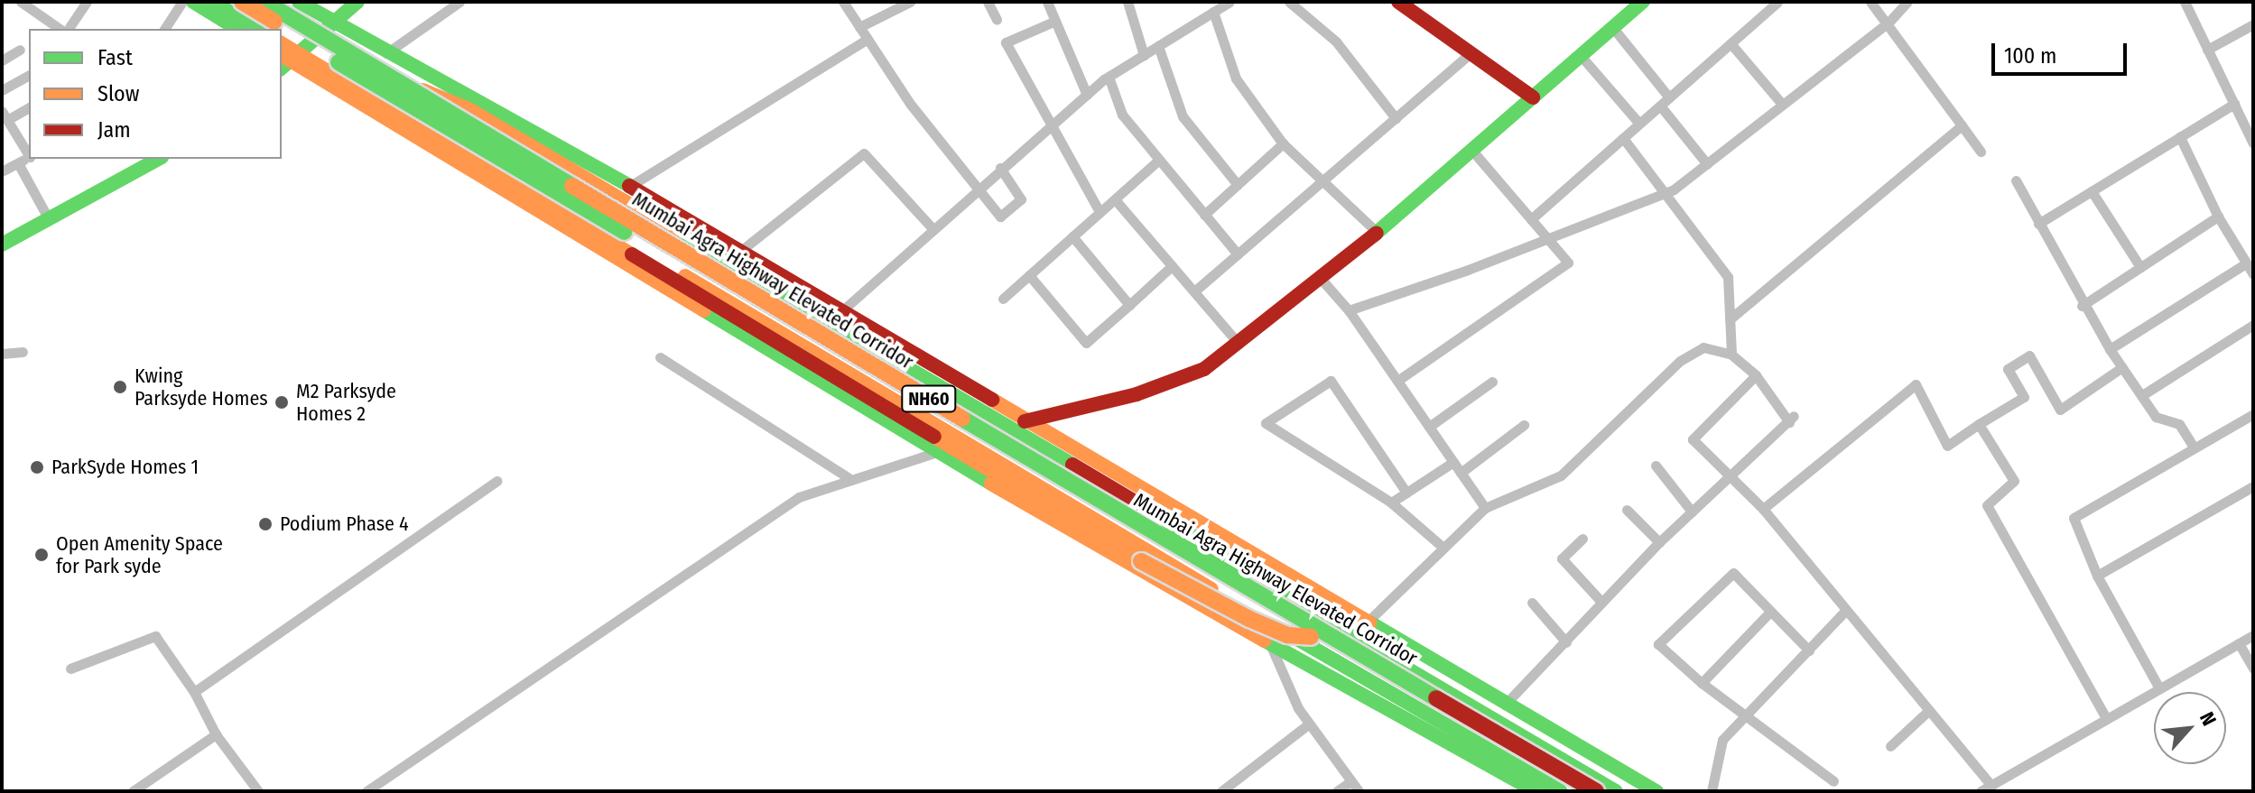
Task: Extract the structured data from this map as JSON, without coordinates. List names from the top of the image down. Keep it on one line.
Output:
{"streets":{"main road":["Mumbai Agra Highway Elevated Corridor","NH60"]},"places":["Kwing Parksyde Homes","M2 Parksyde Homes 2","ParkSyde Homes 1","Podium Phase 4","Open Amenity Space for Park syde"],"legend":["Fast","Slow","Jam"],"scale_bar":"100 m","north":"top right"}
